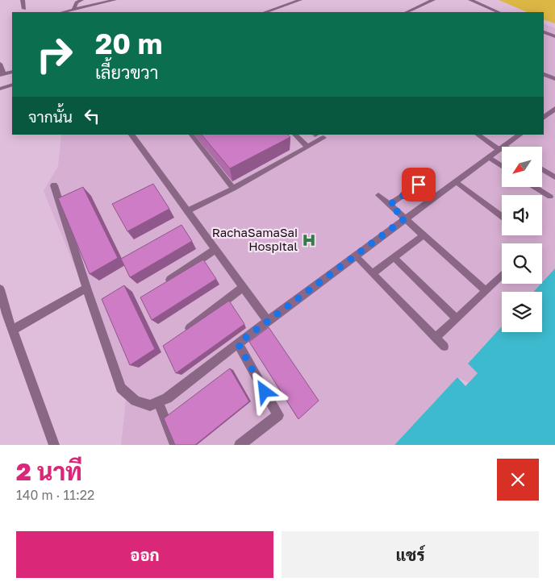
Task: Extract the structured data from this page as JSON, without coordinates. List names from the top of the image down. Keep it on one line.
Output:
{"places":{"hospital":["RachaSamaSai Hospital"]},"north":"bottom left","page":{"turn":["20 m","เลี้ยวขวา"],"then":"จากนั้น","heading":["2 นาที","140 m · 11:22"],"buttons":["ออก","แชร์"]}}
